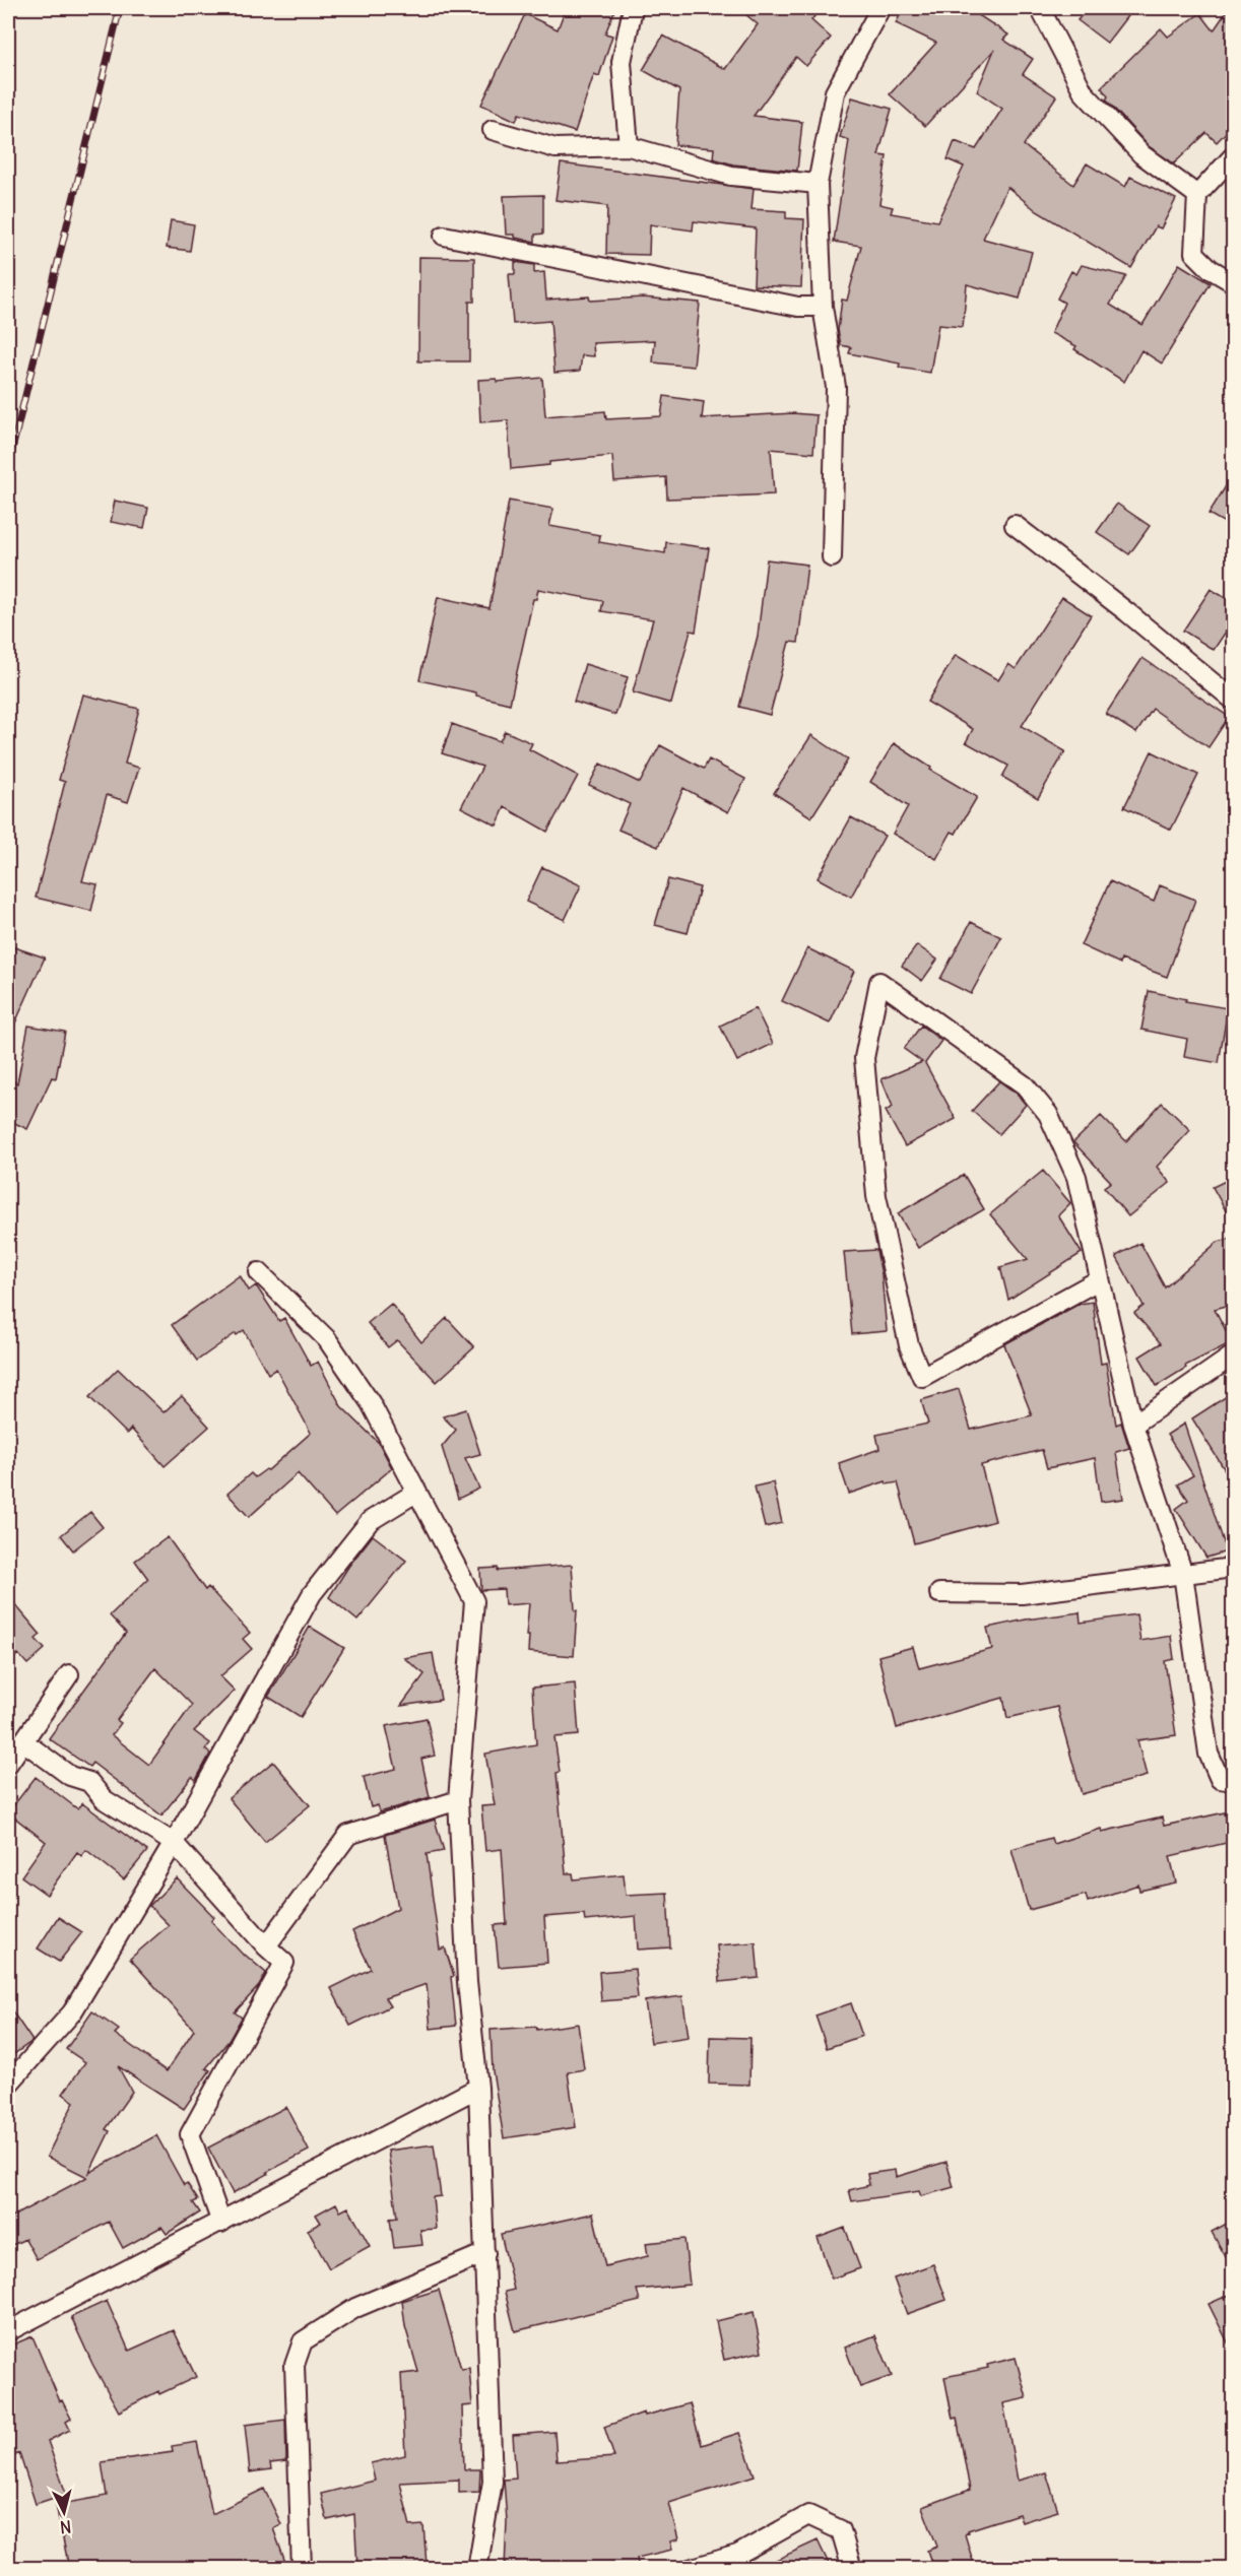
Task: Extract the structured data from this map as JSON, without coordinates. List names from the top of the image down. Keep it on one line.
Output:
{"north":"bottom"}
